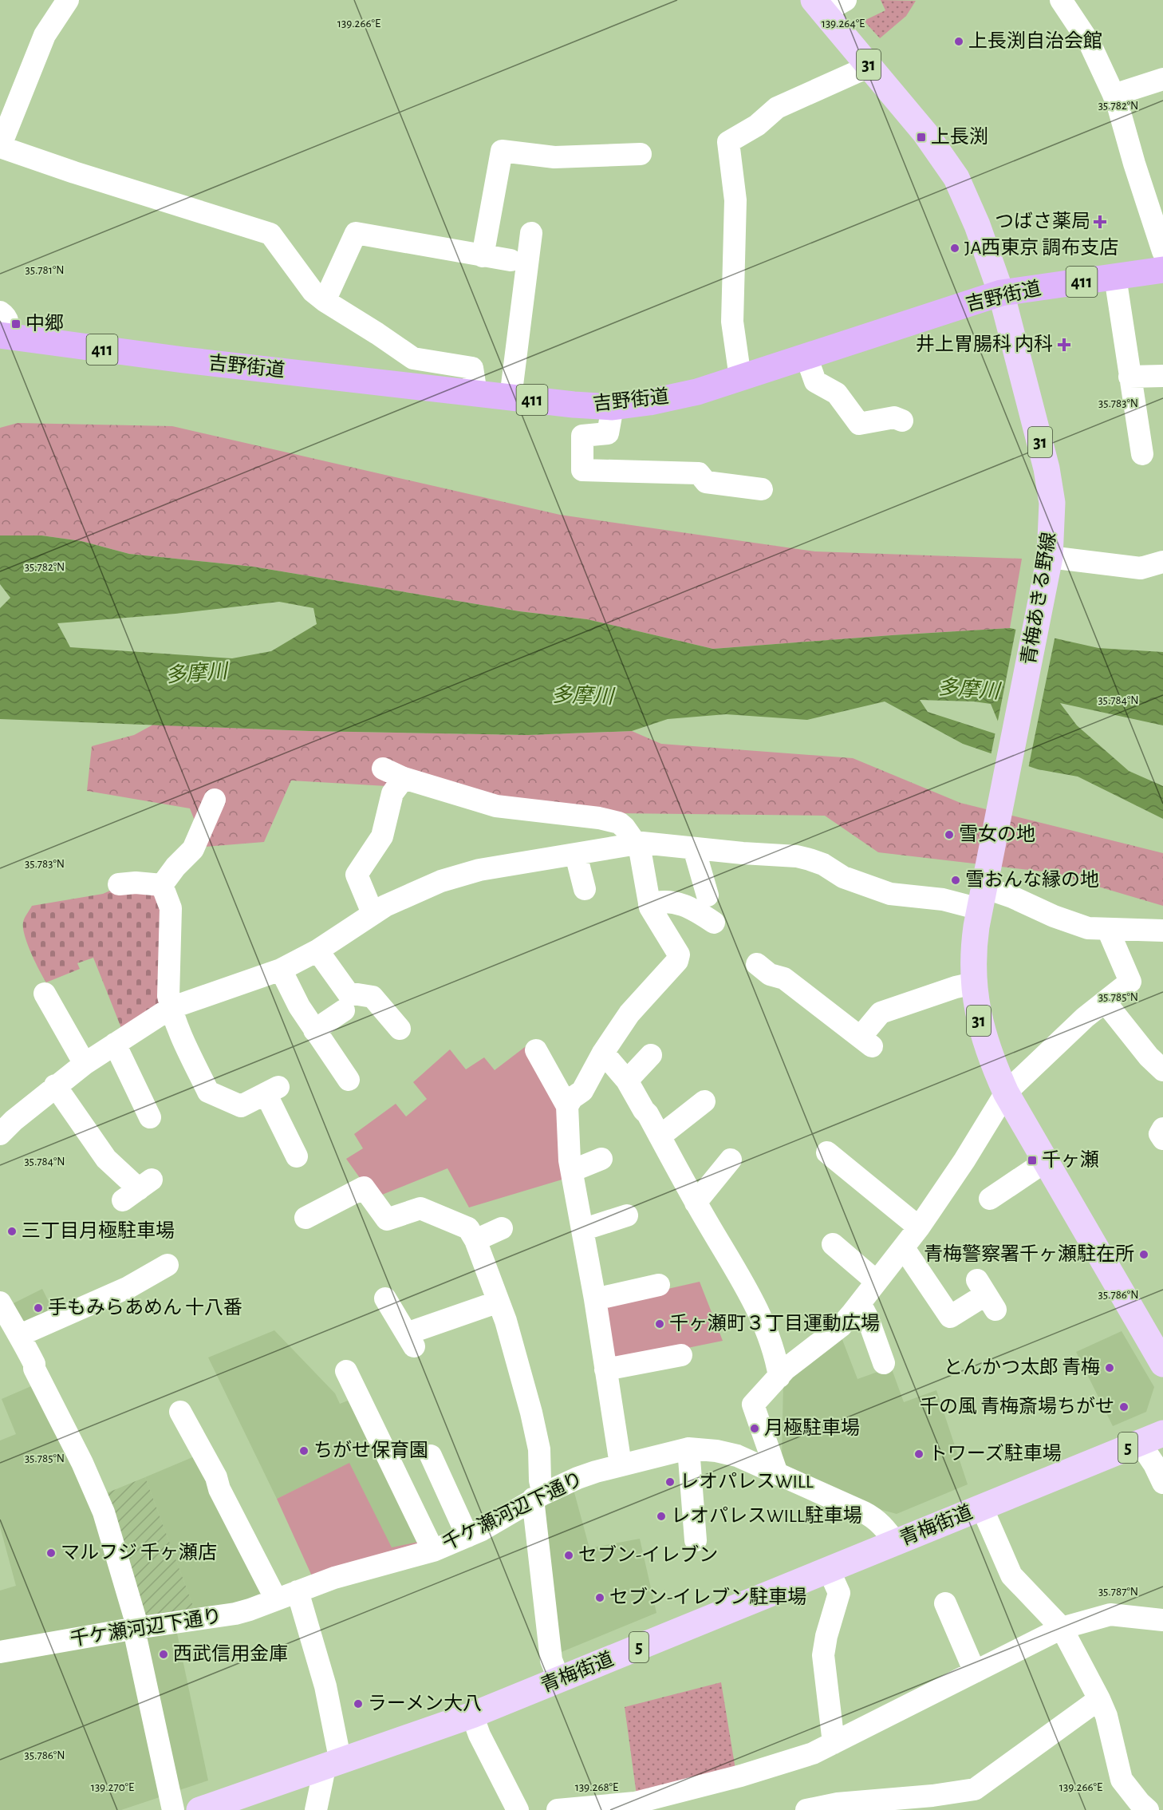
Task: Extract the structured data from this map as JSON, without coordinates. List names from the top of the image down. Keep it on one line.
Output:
{"streets":{"highway":["411","吉野街道"],"main road":["31","青梅あきる野線","5","青梅街道"],"street":["千ケ瀬河辺下通り"]},"crossings":[["31","青梅あきる野線"],["吉野街道","青梅あきる野線"],["千ケ瀬河辺下通り","青梅街道"]],"water":["多摩川"],"places":{"other":["上長渕自治会館","JA西東京 調布支店","雪女の地","雪おんな縁の地","三丁目月極駐車場","青梅警察署千ヶ瀬駐在所","手もみらあめん 十八番","千ヶ瀬町３丁目運動広場","とんかつ太郎 青梅","千の風 青梅斎場ちがせ","月極駐車場","ちがせ保育園","トワーズ駐車場","レオパレスWILL","レオパレスWILL駐車場","マルフジ 千ヶ瀬店","セブン-イレブン","セブン-イレブン駐車場","西武信用金庫","ラーメン大八"],"transit":["上長渕","中郷","千ヶ瀬"],"health":["つばさ薬局","井上胃腸科 内科"]},"coordinates":["139.266°E","139.264°E","35.782°N","35.781°N","35.783°N","35.784°N","35.785°N","35.786°N","35.787°N","139.270°E","139.268°E"]}
